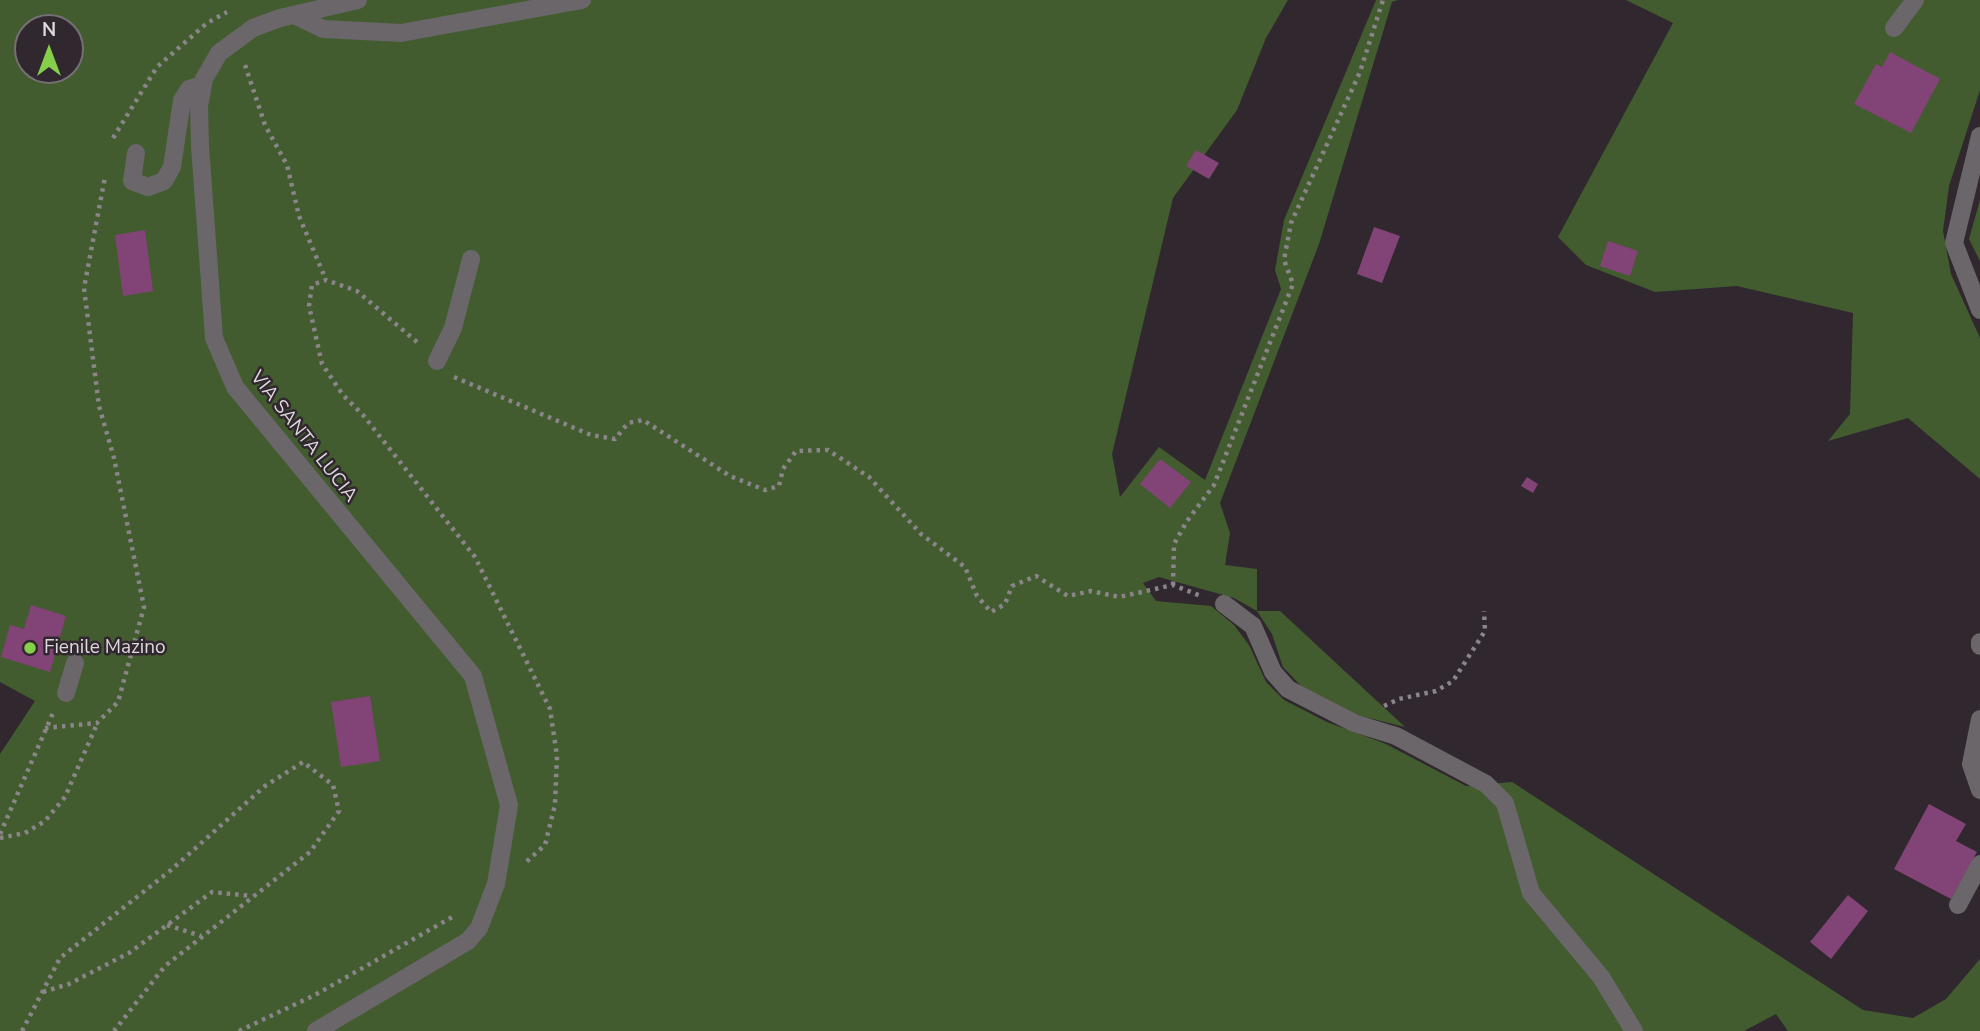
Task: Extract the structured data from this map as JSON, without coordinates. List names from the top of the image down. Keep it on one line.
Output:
{"streets":{"street":["VIA SANTA LUCIA"]},"places":["Fienile Mazino"],"north":"top"}
